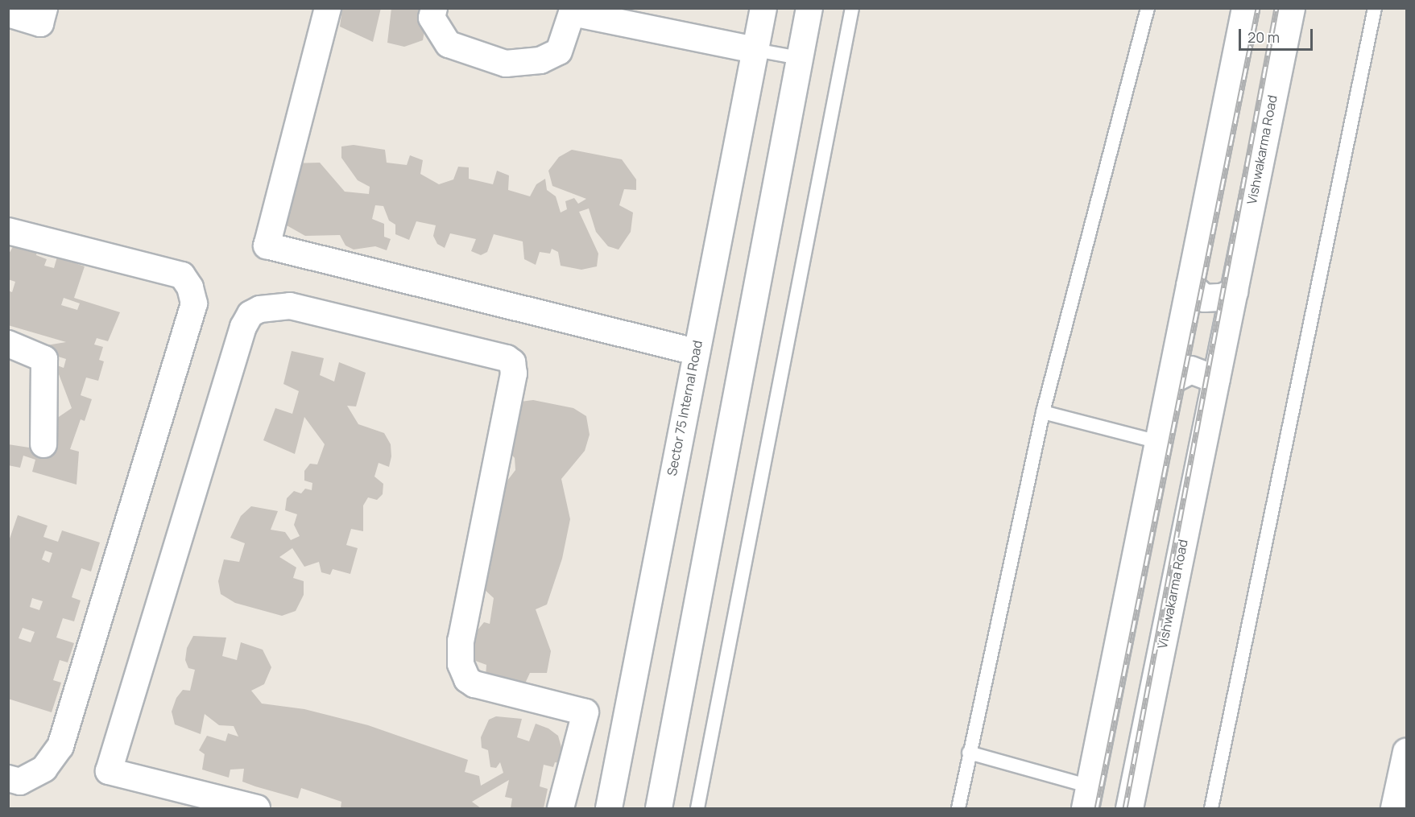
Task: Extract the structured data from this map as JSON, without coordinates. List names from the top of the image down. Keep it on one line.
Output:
{"streets":{"main road":["Vishwakarma Road"],"street":["Sector 75 Internal Road"]},"scale_bar":"20 m"}
